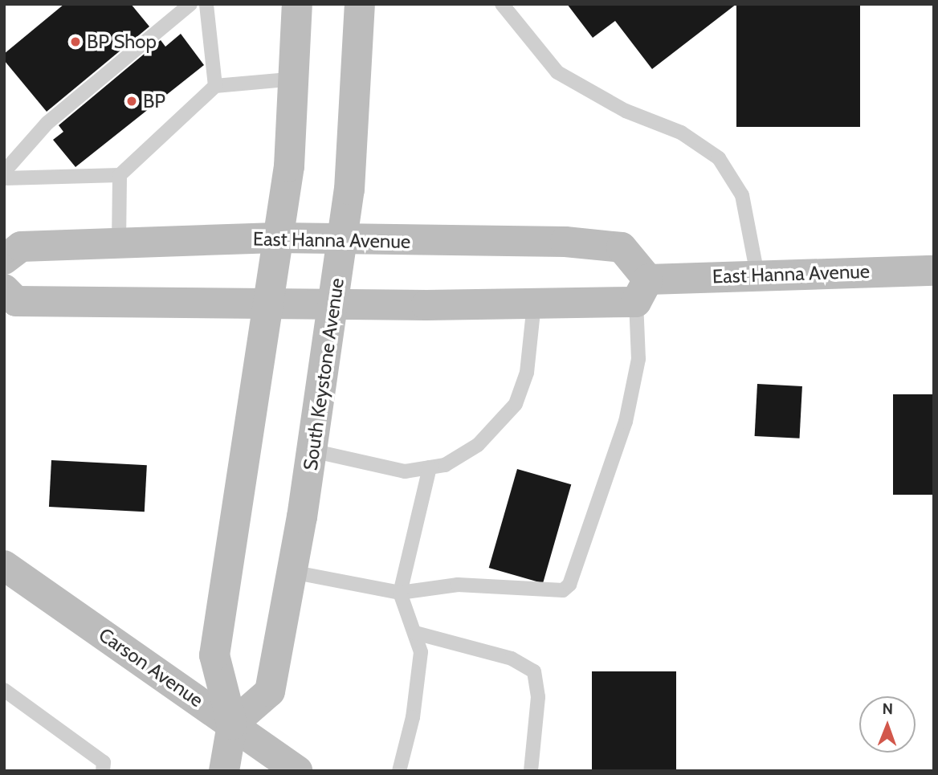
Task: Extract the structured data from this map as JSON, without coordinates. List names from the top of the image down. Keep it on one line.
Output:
{"streets":{"main road":["East Hanna Avenue","South Keystone Avenue","Carson Avenue"]},"crossings":[["East Hanna Avenue","South Keystone Avenue"],["South Keystone Avenue","Carson Avenue"]],"places":["BP Shop","BP"],"north":"top"}
